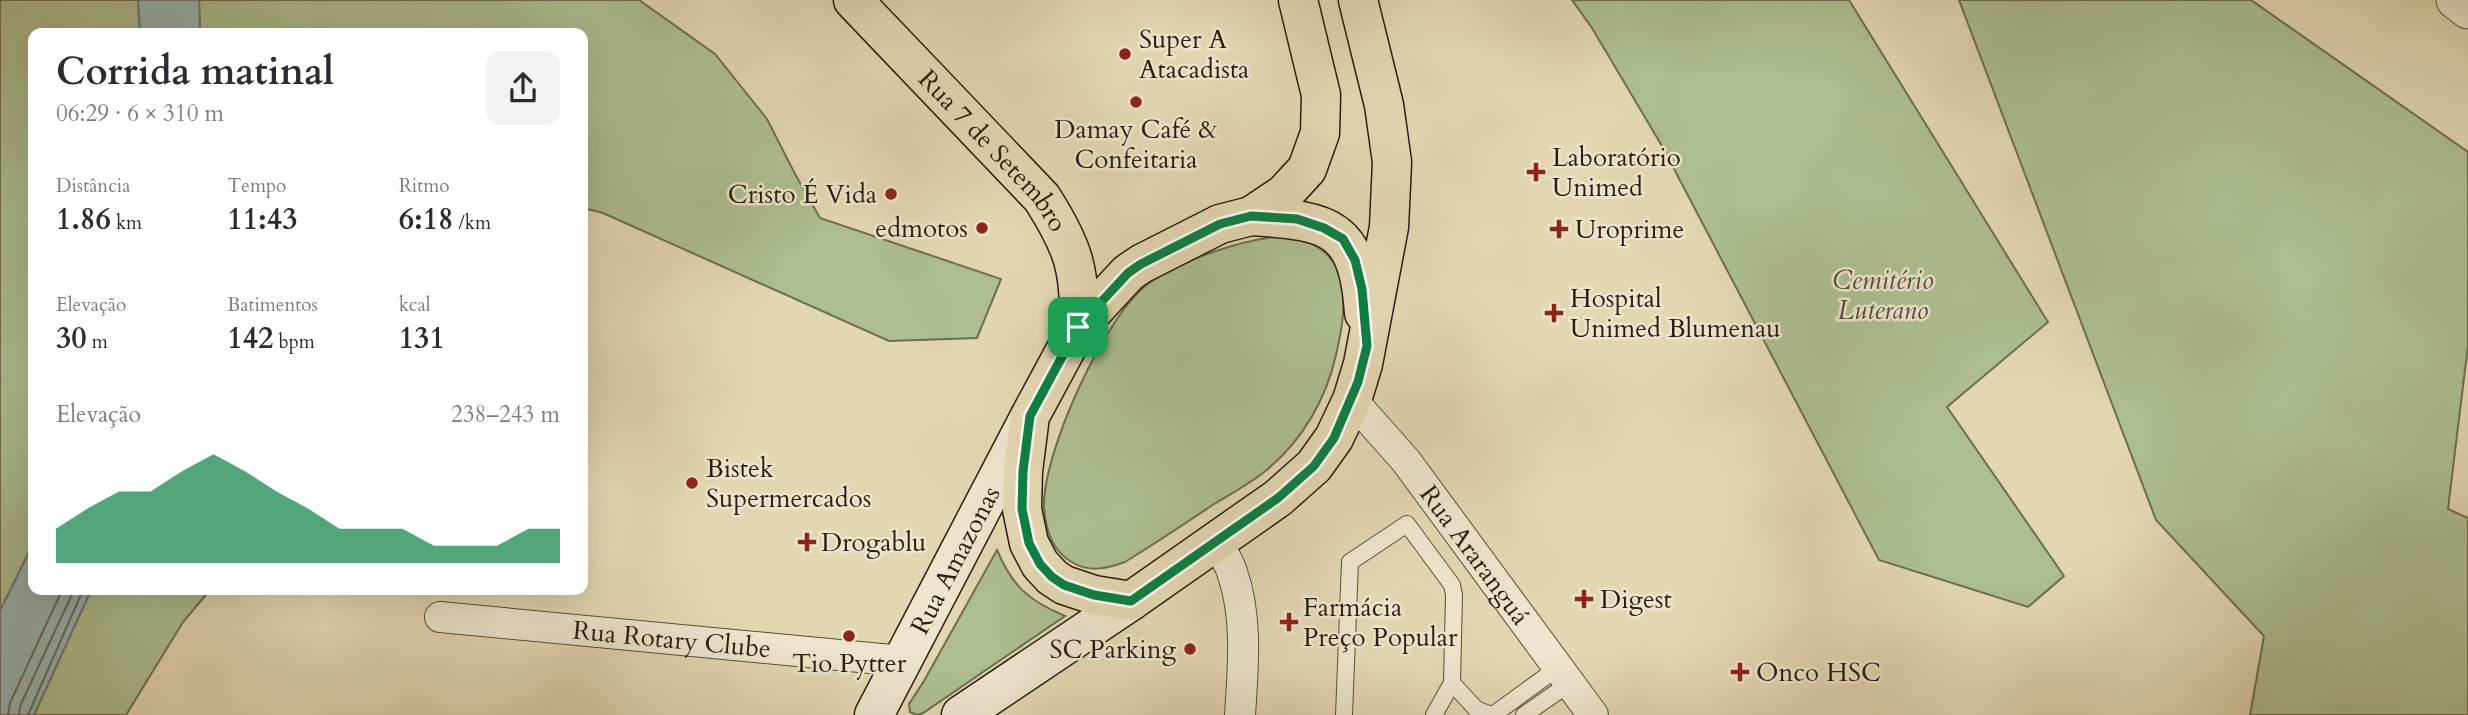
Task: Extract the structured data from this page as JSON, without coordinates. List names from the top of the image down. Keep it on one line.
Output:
{"streets":{"main road":["Rua 7 de Setembro","Rua Amazonas"],"street":["Rua Araranguá","Rua Rotary Clube"]},"crossings":[["Rua 7 de Setembro","Rua Amazonas"],["Rua Amazonas","Rua Rotary Clube"]],"parks":["Cemitério Luterano"],"places":{"other":["Super A Atacadista","Damay Café & Confeitaria","Cristo É Vida","edmotos","Bistek Supermercados","Tio Pytter","SC Parking"],"health":["Laboratório Unimed","Uroprime","Hospital Unimed Blumenau","Drogablu","Digest","Farmácia Preço Popular","Onco HSC"]},"page":{"heading":["Corrida matinal","06:29 · 6 × 310 m"],"stats":[["Distância","1.86 km"],["Tempo","11:43"],["Ritmo","6:18 /km"],["Elevação","30 m"],["Batimentos","142 bpm"],["kcal","131"]],"chart":["Elevação","238–243 m"]}}
